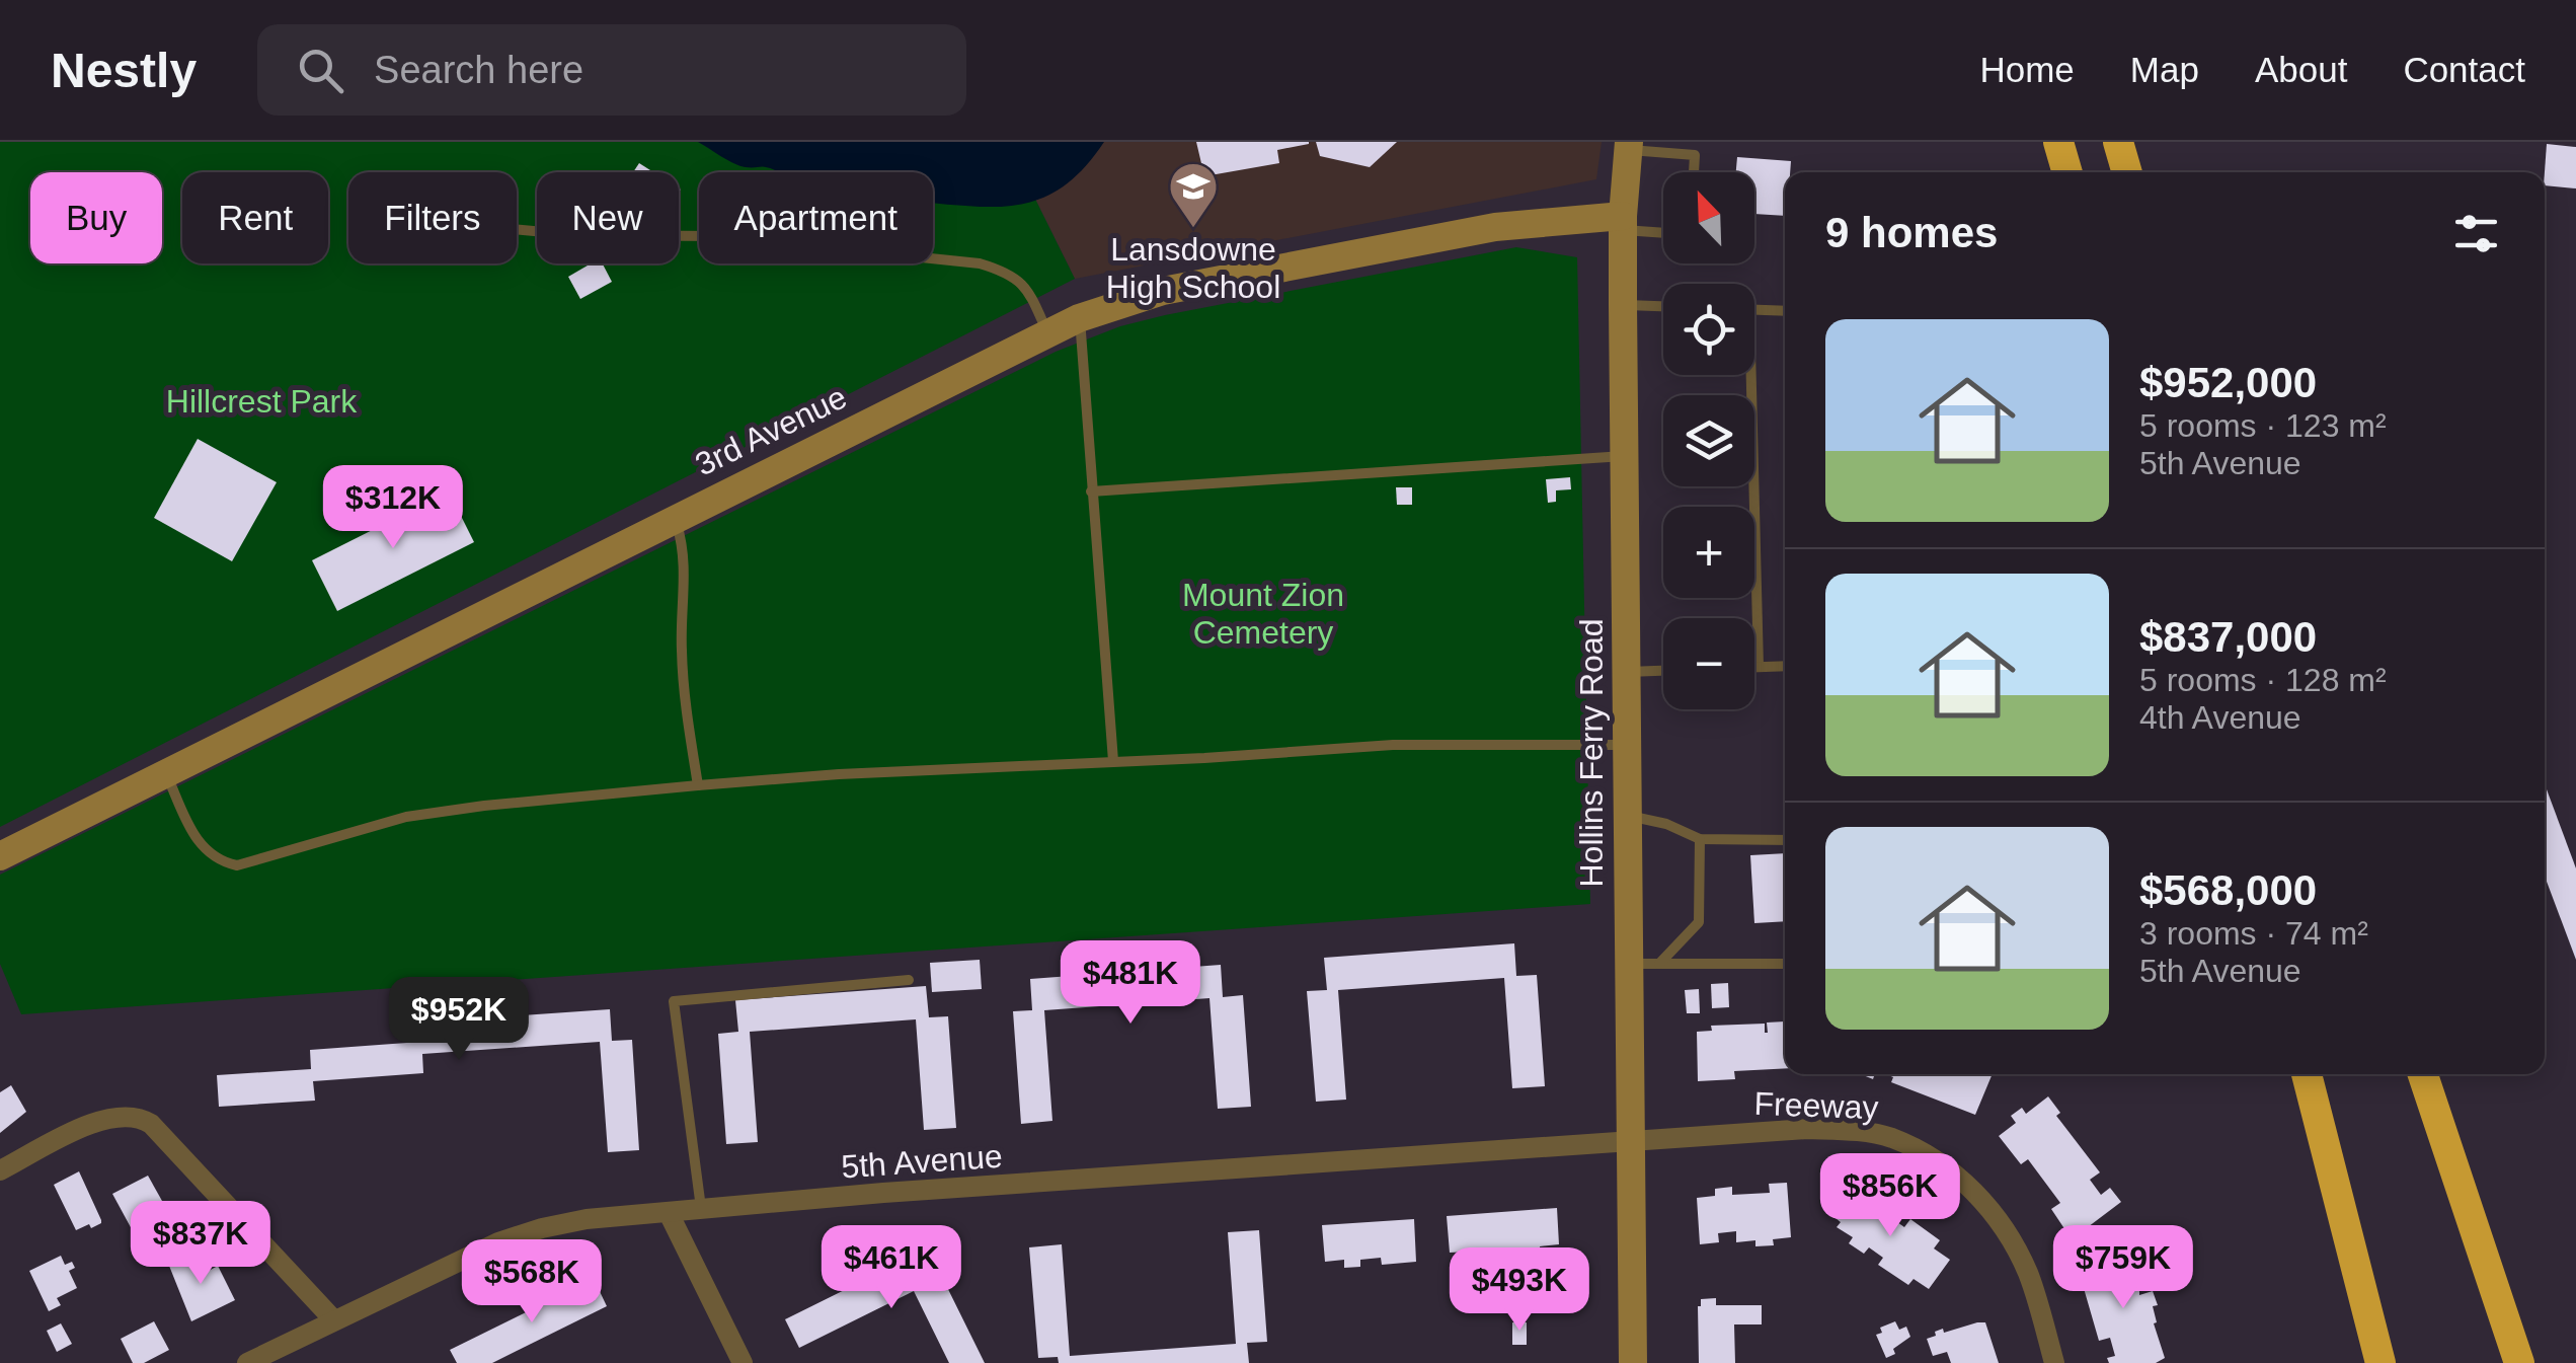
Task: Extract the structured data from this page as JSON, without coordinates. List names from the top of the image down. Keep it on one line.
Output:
{"streets":{"street":["3rd Avenue","Hollins Ferry Road","Freeway","5th Avenue"]},"crossings":[["3rd Avenue","Hollins Ferry Road"],["Hollins Ferry Road","Freeway"],["Hollins Ferry Road","5th Avenue"],["Freeway","5th Avenue"]],"parks":["Hillcrest Park","Mount Zion Cemetery"],"places":{"school or university":["Lansdowne High School"]},"north":"top left","page":{"header":"Nestly","search":"Search here","nav":["Home","Map","About","Contact"],"map_buttons":["+","−"],"chip":["Buy","Rent","Filters","New","Apartment"],"heading":"9 homes","list":[{"name":"$952,000","note":"5 rooms · 123 m² · 5th Avenue"},{"name":"$837,000","note":"5 rooms · 128 m² · 4th Avenue"},{"name":"$568,000","note":"3 rooms · 74 m² · 5th Avenue"}],"price":["$312K","$481K","$952K","$856K","$837K","$461K","$759K","$568K","$493K"]}}
